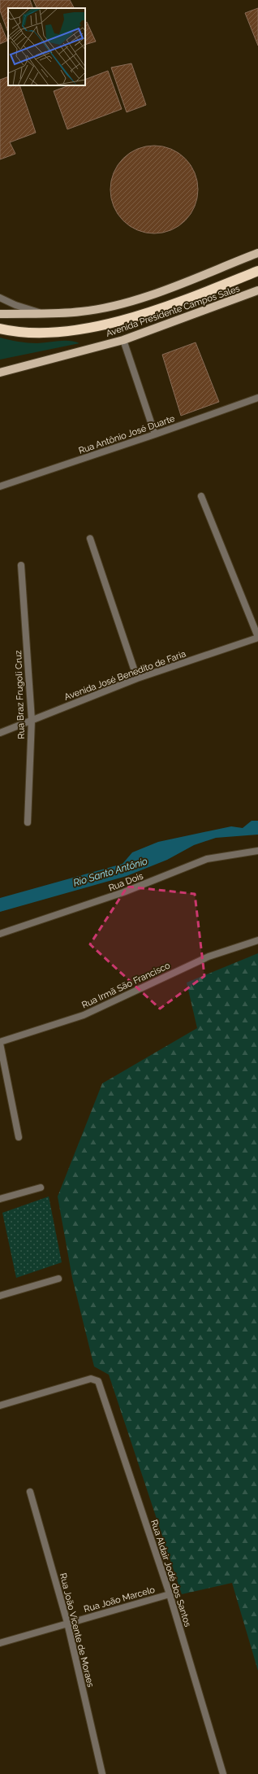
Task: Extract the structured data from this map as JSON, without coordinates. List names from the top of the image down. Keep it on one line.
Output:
{"streets":{"main road":["Avenida Presidente Campos Sales"],"street":["Rua Antônio José Duarte","Avenida José Benedito de Faria","Rua Braz Frugoli Cruz","Rua Dois","Rua Irmã São Francisco","Rua Aldair Jodé dos Santos","Rua João Marcelo","Rua João Vicente de Moraes"]},"crossings":[["Avenida José Benedito de Faria","Rua Braz Frugoli Cruz"],["Rua Aldair Jodé dos Santos","Rua João Marcelo"],["Rua João Marcelo","Rua João Vicente de Moraes"]],"water":["Rio Santo Antônio"]}
